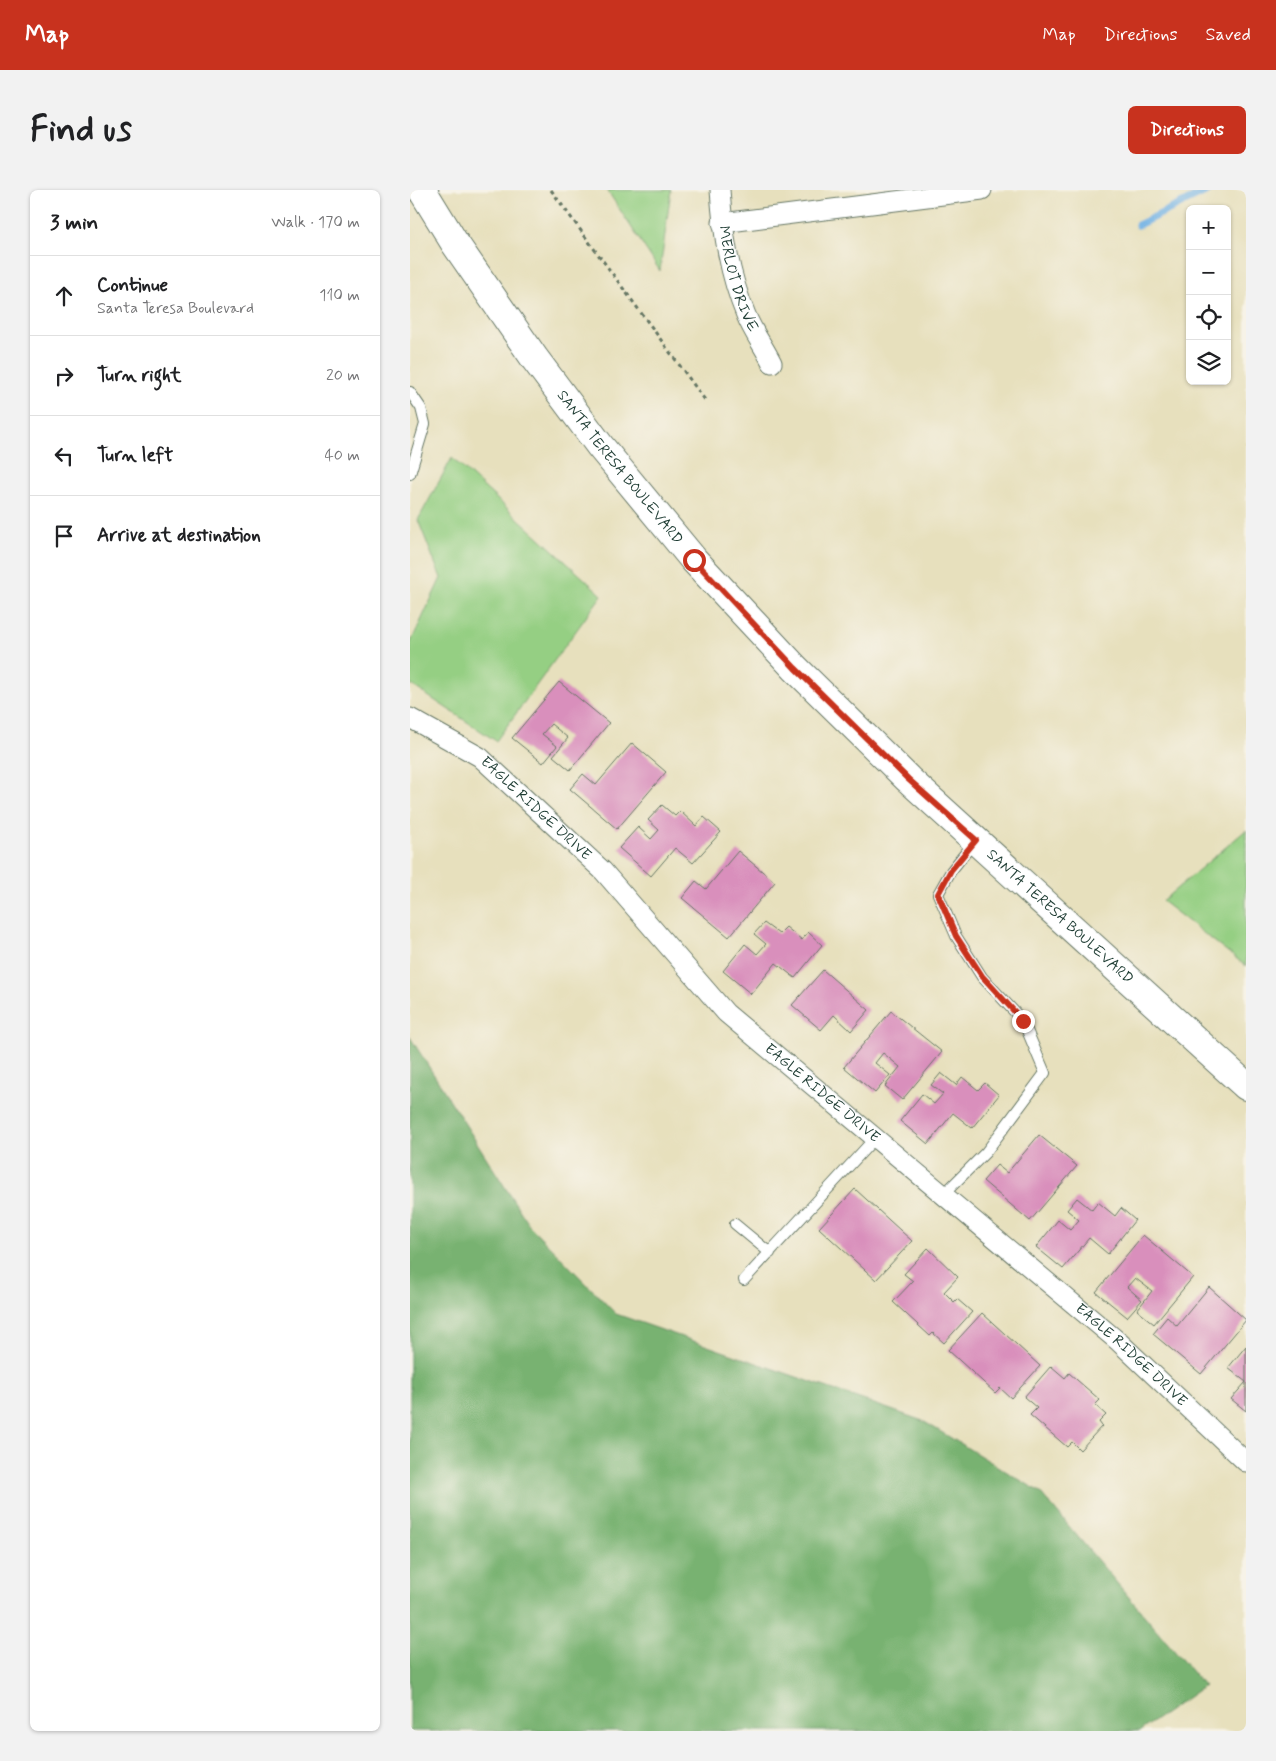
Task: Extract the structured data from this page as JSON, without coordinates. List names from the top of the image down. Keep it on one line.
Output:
{"streets":{"main road":["SANTA TERESA BOULEVARD"],"street":["MERLOT DRIVE","EAGLE RIDGE DRIVE"]},"page":{"header":"Map","nav":["Map","Directions","Saved"],"buttons":"Directions","title":"Find us","heading":["3 min","Walk · 170 m"],"map_buttons":["+","−"],"list":[["Continue","Santa Teresa Boulevard","110 m"],["Turn right","20 m"],["Turn left","40 m"],"Arrive at destination"]}}
